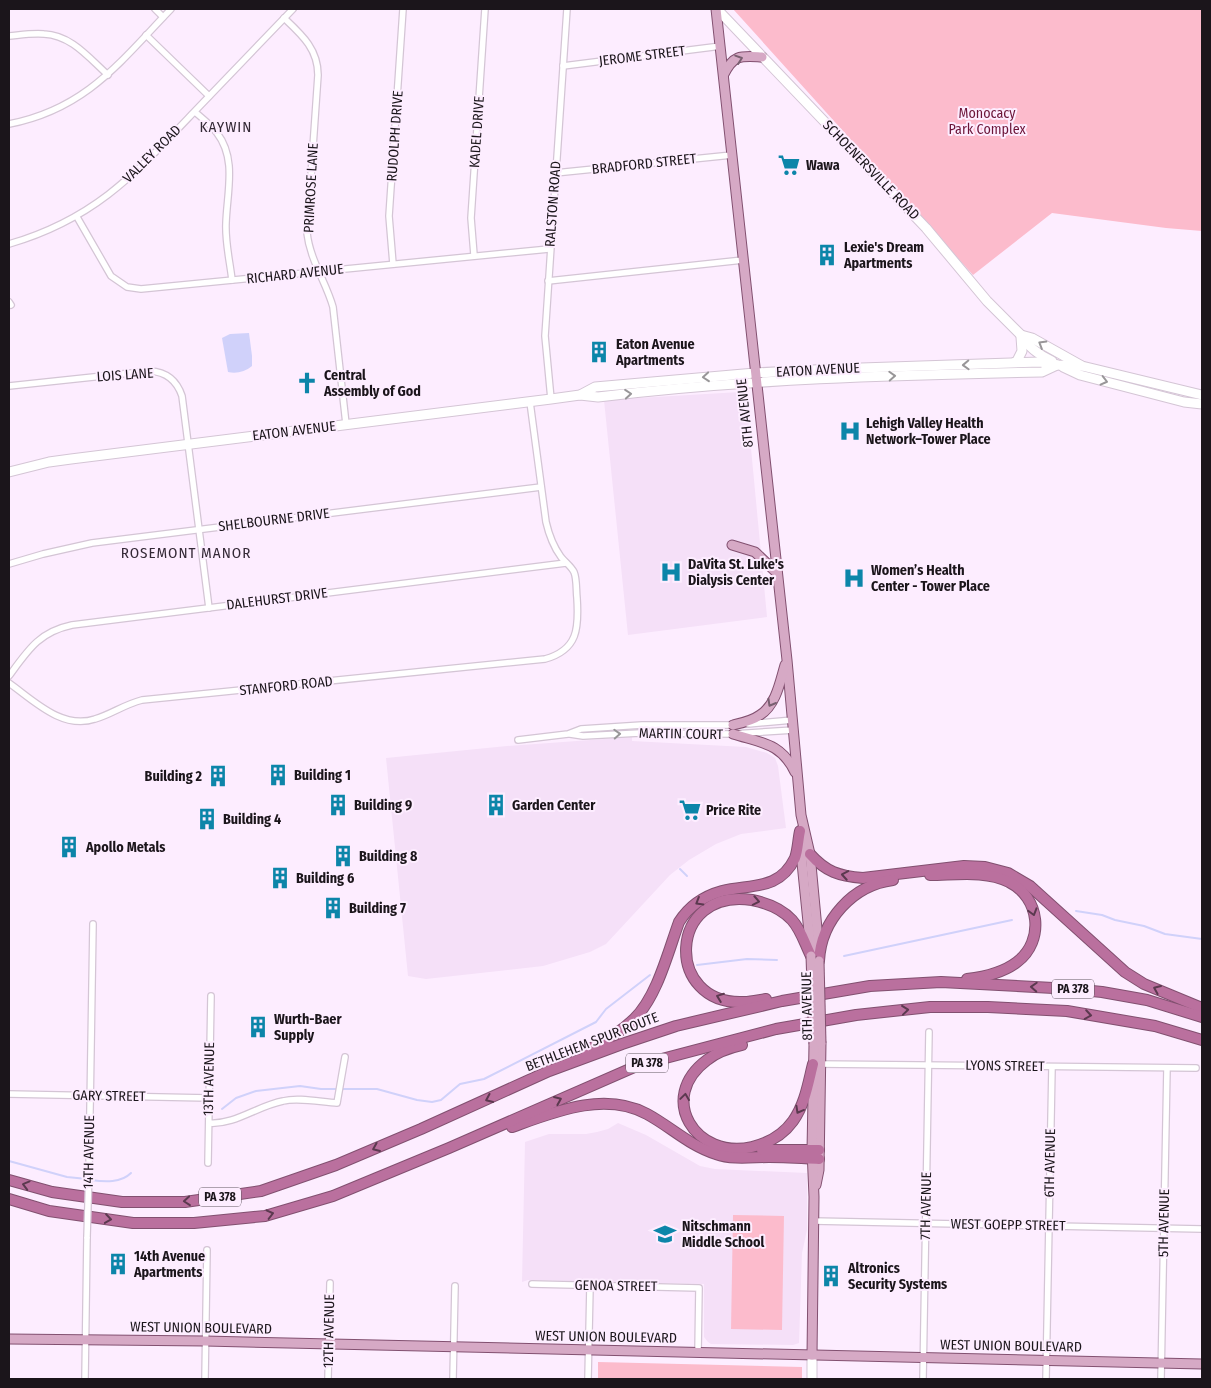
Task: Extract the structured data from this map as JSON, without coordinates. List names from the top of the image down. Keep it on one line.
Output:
{"streets":{"highway":["PA 378","BETHLEHEM SPUR ROUTE"],"main road":["8TH AVENUE","WEST UNION BOULEVARD"],"street":["JEROME STREET","KADEL DRIVE","RUDOLPH DRIVE","VALLEY ROAD","BRADFORD STREET","SCHOENERSVILLE ROAD","PRIMROSE LANE","RALSTON ROAD","RICHARD AVENUE","EATON AVENUE","LOIS LANE","SHELBOURNE DRIVE","DALEHURST DRIVE","STANFORD ROAD","MARTIN COURT","LYONS STREET","13TH AVENUE","GARY STREET","14TH AVENUE","6TH AVENUE","7TH AVENUE","5TH AVENUE","WEST GOEPP STREET","GENOA STREET","12TH AVENUE"]},"crossings":[["JEROME STREET","RALSTON ROAD"],["JEROME STREET","8TH AVENUE"],["KADEL DRIVE","RICHARD AVENUE"],["RUDOLPH DRIVE","RICHARD AVENUE"],["VALLEY ROAD","PRIMROSE LANE"],["VALLEY ROAD","RICHARD AVENUE"],["BRADFORD STREET","RALSTON ROAD"],["BRADFORD STREET","8TH AVENUE"],["SCHOENERSVILLE ROAD","EATON AVENUE"],["SCHOENERSVILLE ROAD","8TH AVENUE"],["PRIMROSE LANE","RICHARD AVENUE"],["PRIMROSE LANE","EATON AVENUE"],["RALSTON ROAD","RICHARD AVENUE"],["RALSTON ROAD","EATON AVENUE"],["EATON AVENUE","LOIS LANE"],["EATON AVENUE","8TH AVENUE"],["LOIS LANE","SHELBOURNE DRIVE"],["LOIS LANE","DALEHURST DRIVE"],["8TH AVENUE","MARTIN COURT"],["8TH AVENUE","LYONS STREET"],["8TH AVENUE","WEST GOEPP STREET"],["8TH AVENUE","WEST UNION BOULEVARD"],["DALEHURST DRIVE","STANFORD ROAD"],["LYONS STREET","6TH AVENUE"],["LYONS STREET","7TH AVENUE"],["LYONS STREET","5TH AVENUE"],["13TH AVENUE","GARY STREET"],["GARY STREET","14TH AVENUE"],["14TH AVENUE","WEST UNION BOULEVARD"],["6TH AVENUE","WEST GOEPP STREET"],["6TH AVENUE","WEST UNION BOULEVARD"],["7TH AVENUE","WEST GOEPP STREET"],["7TH AVENUE","WEST UNION BOULEVARD"],["5TH AVENUE","WEST GOEPP STREET"],["5TH AVENUE","WEST UNION BOULEVARD"],["GENOA STREET","WEST UNION BOULEVARD"],["WEST UNION BOULEVARD","12TH AVENUE"]],"districts":["KAYWIN","ROSEMONT MANOR"],"parks":["Monocacy Park Complex"],"places":{"supermarket":["Wawa","Price Rite"],"building":["Lexie's Dream Apartments","Eaton Avenue Apartments","Building 1","Building 2","Building 9","Garden Center","Building 4","Apollo Metals","Building 8","Building 6","Building 7","Wurth-Baer Supply","14th Avenue Apartments","Altronics Security Systems"],"church":["Central Assembly of God"],"hospital":["Lehigh Valley Health Network–Tower Place","DaVita St. Luke's Dialysis Center","Women’s Health Center - Tower Place"],"school or university":["Nitschmann Middle School"]}}
